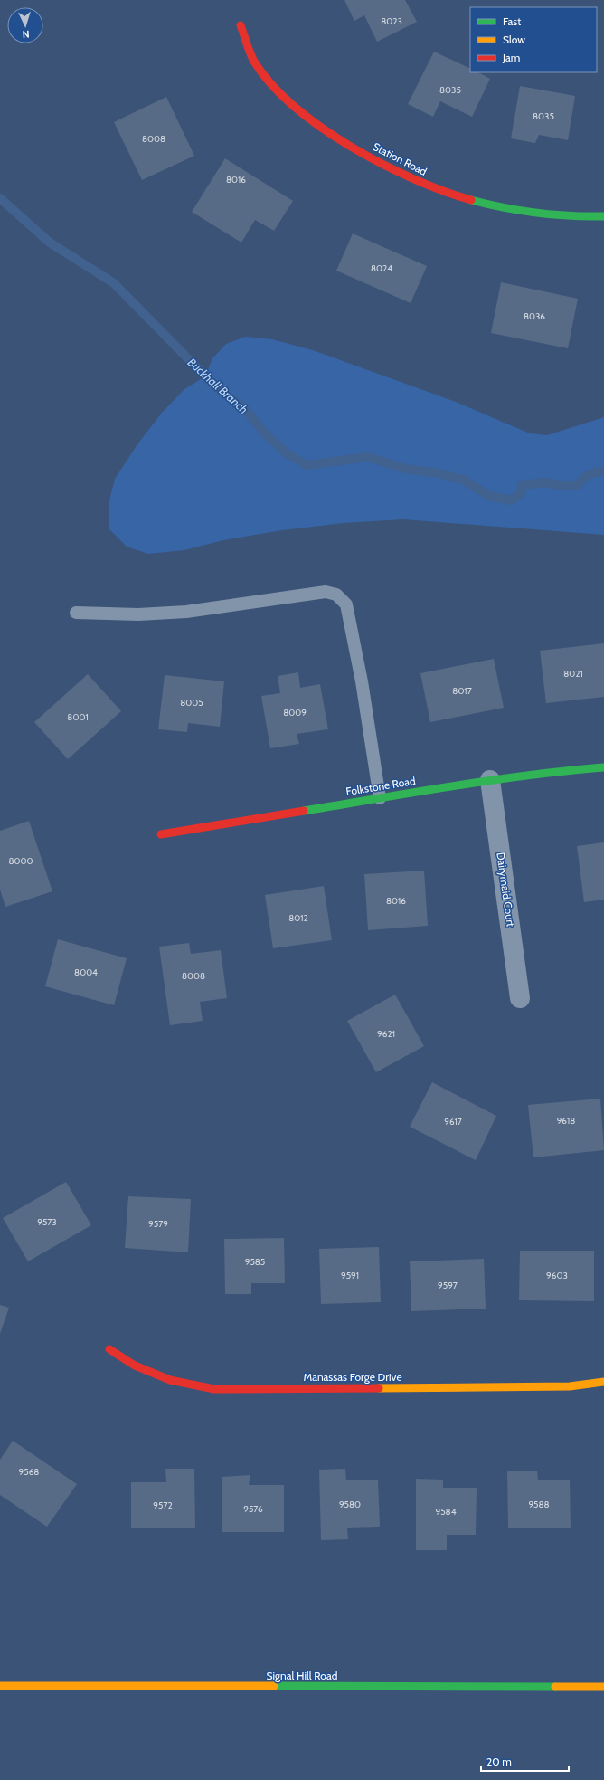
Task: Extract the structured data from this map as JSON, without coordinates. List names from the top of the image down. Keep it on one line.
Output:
{"streets":{"street":["Station Road","Folkstone Road","Dairymaid Court","Manassas Forge Drive","Signal Hill Road"]},"crossings":[["Folkstone Road","Dairymaid Court"]],"water":["Buckhall Branch"],"house_numbers":["8023","8035","8035","8008","8016","8024","8036","8021","8017","8005","8009","8001","8000","8016","8012","8004","8008","9621","9618","9617","9573","9579","9585","9591","9603","9597","9568","9580","9588","9572","9576","9584"],"legend":["Fast","Slow","Jam"],"scale_bar":"20 m","north":"bottom"}
